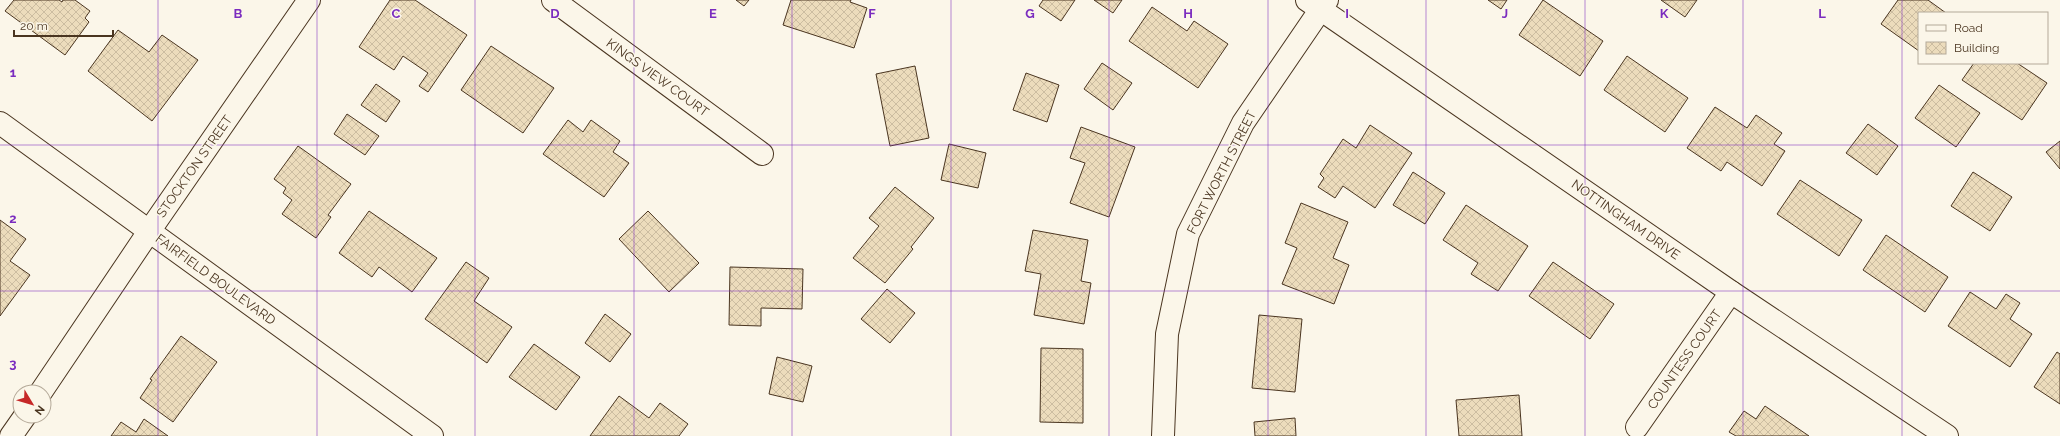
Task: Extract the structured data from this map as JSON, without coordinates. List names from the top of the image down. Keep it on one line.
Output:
{"streets":{"street":["KINGS VIEW COURT","STOCKTON STREET","FORT WORTH STREET","NOTTINGHAM DRIVE","FAIRFIELD BOULEVARD","COUNTESS COURT"]},"crossings":[["STOCKTON STREET","FAIRFIELD BOULEVARD"],["FORT WORTH STREET","NOTTINGHAM DRIVE"],["NOTTINGHAM DRIVE","COUNTESS COURT"]],"legend":["Road","Building"],"scale_bar":"20 m","north":"bottom right","grid":{"columns":["B","C","D","E","F","G","H","I","J","K","L"],"rows":["1","2","3"]}}
